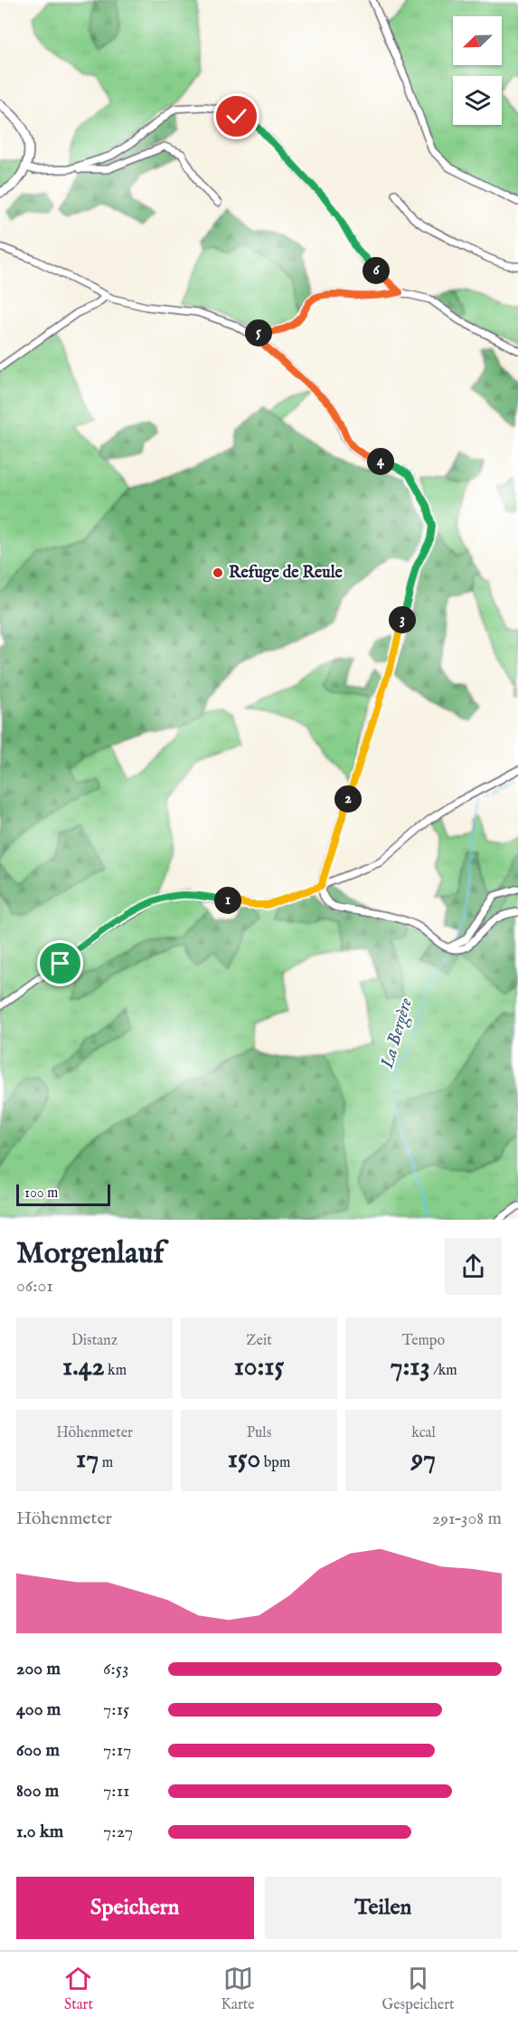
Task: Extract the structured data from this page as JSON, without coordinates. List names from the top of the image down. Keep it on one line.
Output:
{"water":["La Bergère"],"places":["Refuge de Reule"],"scale_bar":"100 m","north":"bottom left","page":{"pins":["6","5","4","3","2","1"],"scale":"100 m","heading":["Morgenlauf","06:01"],"stats":[["Distanz","1.42 km"],["Zeit","10:15"],["Tempo","7:13 /km"],["Höhenmeter","17 m"],["Puls","150 bpm"],["kcal","97"]],"chart":["Höhenmeter","291–308 m"],"list":[{"name":"200 m","note":"6:53"},{"name":"400 m","note":"7:15"},{"name":"600 m","note":"7:17"},{"name":"800 m","note":"7:11"},{"name":"1.0 km","note":"7:27"}],"buttons":["Speichern","Teilen"],"tabs":["Start","Karte","Gespeichert"]}}
